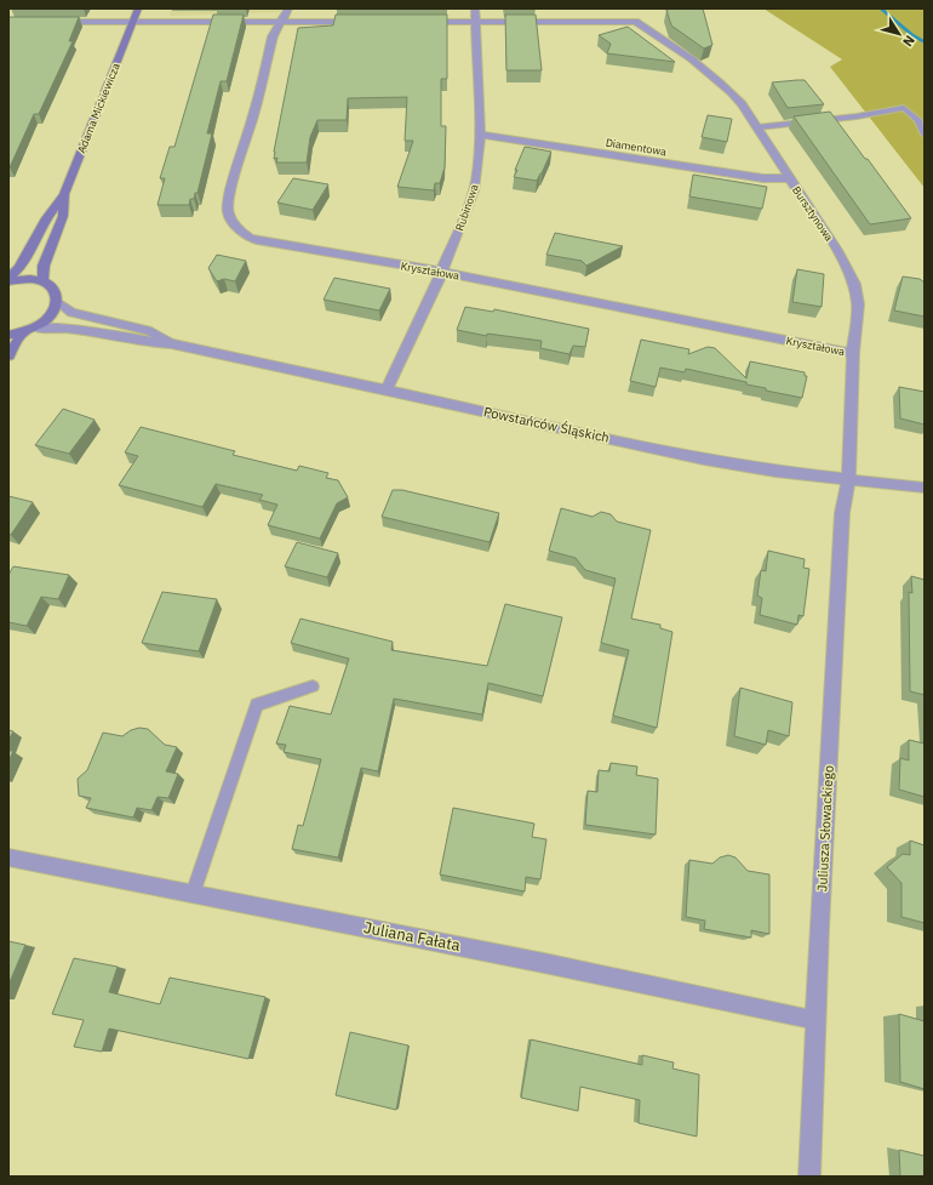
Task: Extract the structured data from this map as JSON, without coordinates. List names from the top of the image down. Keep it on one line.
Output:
{"streets":{"street":["Adama Mickiewicza","Diamentowa","Rubinowa","Bursztynowa","Kryształowa","Powstańców Śląskich","Juliusza Słowackiego","Juliana Fałata"]},"crossings":[["Diamentowa","Rubinowa"],["Diamentowa","Bursztynowa"],["Rubinowa","Bursztynowa"],["Rubinowa","Kryształowa"],["Rubinowa","Powstańców Śląskich"],["Bursztynowa","Kryształowa"],["Bursztynowa","Powstańców Śląskich"],["Bursztynowa","Juliusza Słowackiego"],["Powstańców Śląskich","Juliusza Słowackiego"],["Juliusza Słowackiego","Juliana Fałata"]],"north":"bottom right"}
